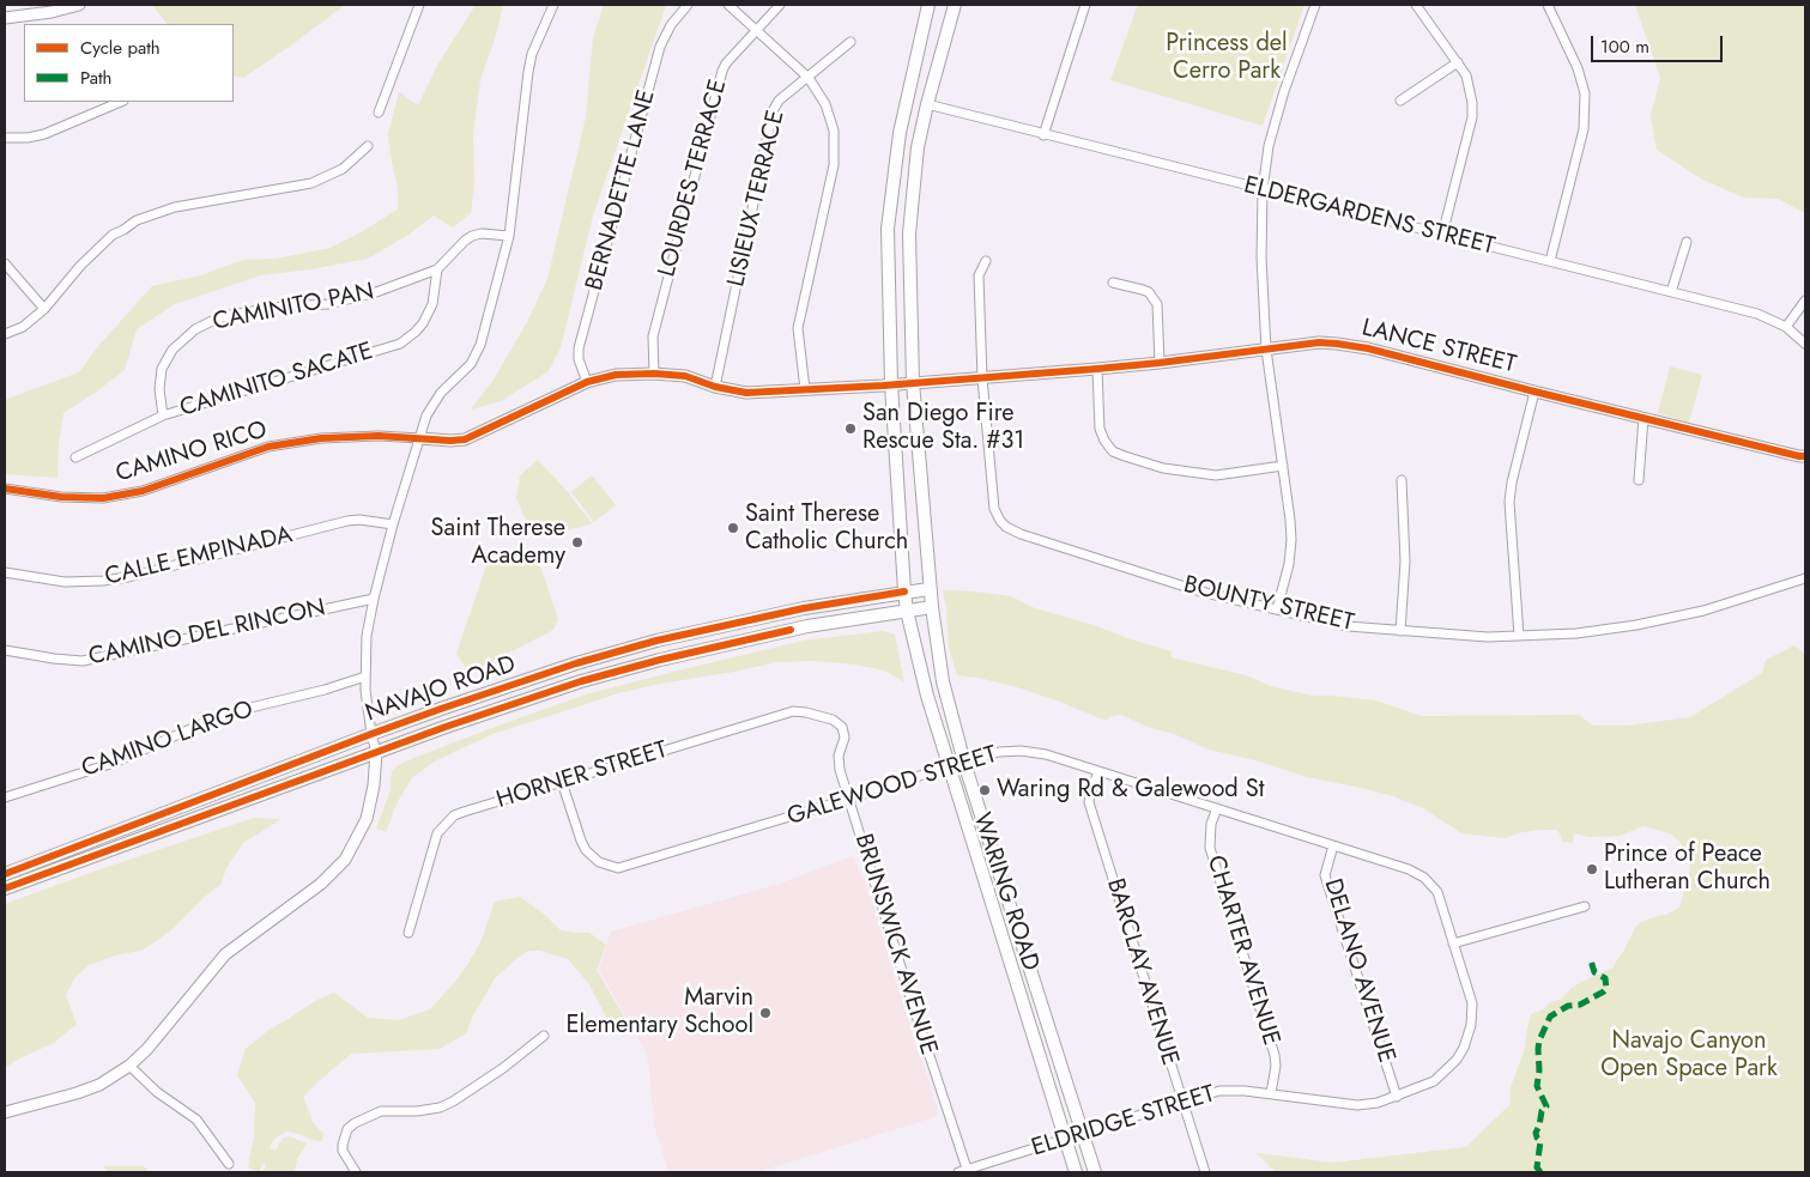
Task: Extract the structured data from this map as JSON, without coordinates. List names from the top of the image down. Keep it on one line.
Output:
{"streets":{"main road":["NAVAJO ROAD","WARING ROAD"],"street":["LOURDES TERRACE","BERNADETTE LANE","LISIEUX TERRACE","ELDERGARDENS STREET","CAMINITO PAN","LANCE STREET","CAMINITO SACATE","CAMINO RICO","CALLE EMPINADA","BOUNTY STREET","CAMINO DEL RINCON","CAMINO LARGO","HORNER STREET","GALEWOOD STREET","BRUNSWICK AVENUE","CHARTER AVENUE","DELANO AVENUE","BARCLAY AVENUE","ELDRIDGE STREET"]},"crossings":[["LOURDES TERRACE","CAMINO RICO"],["BERNADETTE LANE","CAMINO RICO"],["LISIEUX TERRACE","CAMINO RICO"],["ELDERGARDENS STREET","WARING ROAD"],["CAMINITO PAN","CAMINITO SACATE"],["LANCE STREET","CAMINO RICO"],["LANCE STREET","BOUNTY STREET"],["LANCE STREET","WARING ROAD"],["CAMINO RICO","WARING ROAD"],["NAVAJO ROAD","WARING ROAD"],["HORNER STREET","GALEWOOD STREET"],["HORNER STREET","BRUNSWICK AVENUE"],["GALEWOOD STREET","WARING ROAD"],["GALEWOOD STREET","BRUNSWICK AVENUE"],["GALEWOOD STREET","CHARTER AVENUE"],["GALEWOOD STREET","DELANO AVENUE"],["GALEWOOD STREET","BARCLAY AVENUE"],["GALEWOOD STREET","ELDRIDGE STREET"],["WARING ROAD","ELDRIDGE STREET"],["BRUNSWICK AVENUE","ELDRIDGE STREET"],["CHARTER AVENUE","ELDRIDGE STREET"],["DELANO AVENUE","ELDRIDGE STREET"],["BARCLAY AVENUE","ELDRIDGE STREET"]],"parks":["Princess del Cerro Park","Navajo Canyon Open Space Park"],"places":["San Diego Fire Rescue Sta. #31","Saint Therese Catholic Church","Saint Therese Academy","Waring Rd & Galewood St","Prince of Peace Lutheran Church","Marvin Elementary School"],"legend":["Cycle path","Path"],"scale_bar":"100 m"}
